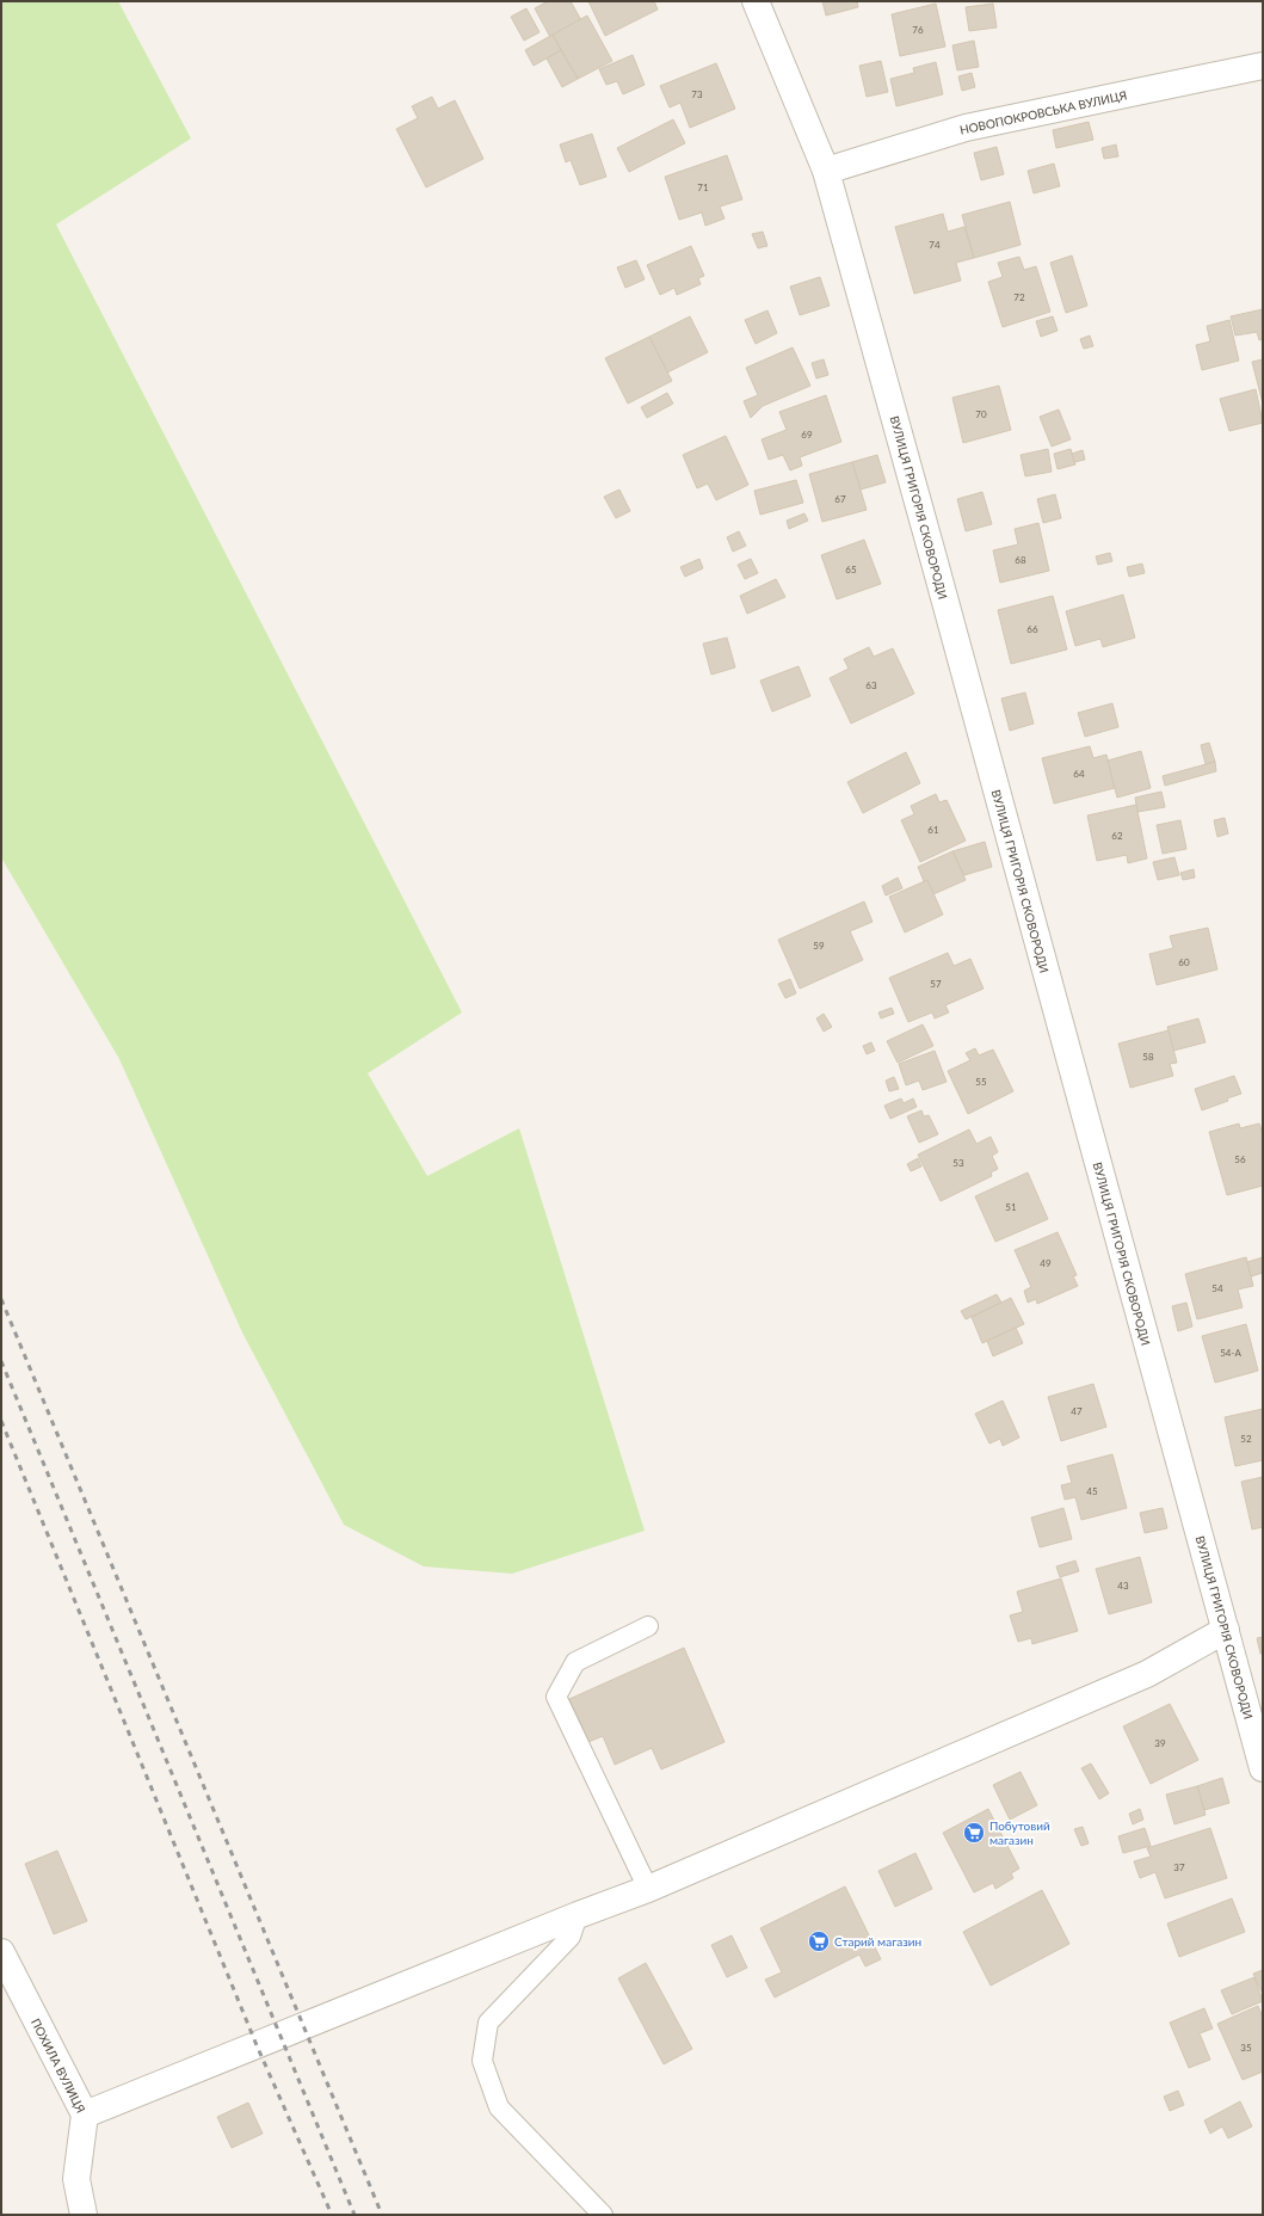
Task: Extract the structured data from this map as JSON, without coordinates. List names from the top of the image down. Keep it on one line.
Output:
{"streets":{"street":["НОВОПОКРОВСЬКА ВУЛИЦЯ","ВУЛИЦЯ ГРИГОРІЯ СКОВОРОДИ","ПОХИЛА ВУЛИЦЯ"]},"crossings":[["НОВОПОКРОВСЬКА ВУЛИЦЯ","ВУЛИЦЯ ГРИГОРІЯ СКОВОРОДИ"]],"places":{"supermarket":["Побутовий магазин","Старий магазин"]},"house_numbers":["76","73","71","74","72","70","69","67","68","65","66","63","64","61","62","59","60","57","58","55","56","53","51","49","54","54-А","47","52","45","43","39","37","35"]}
